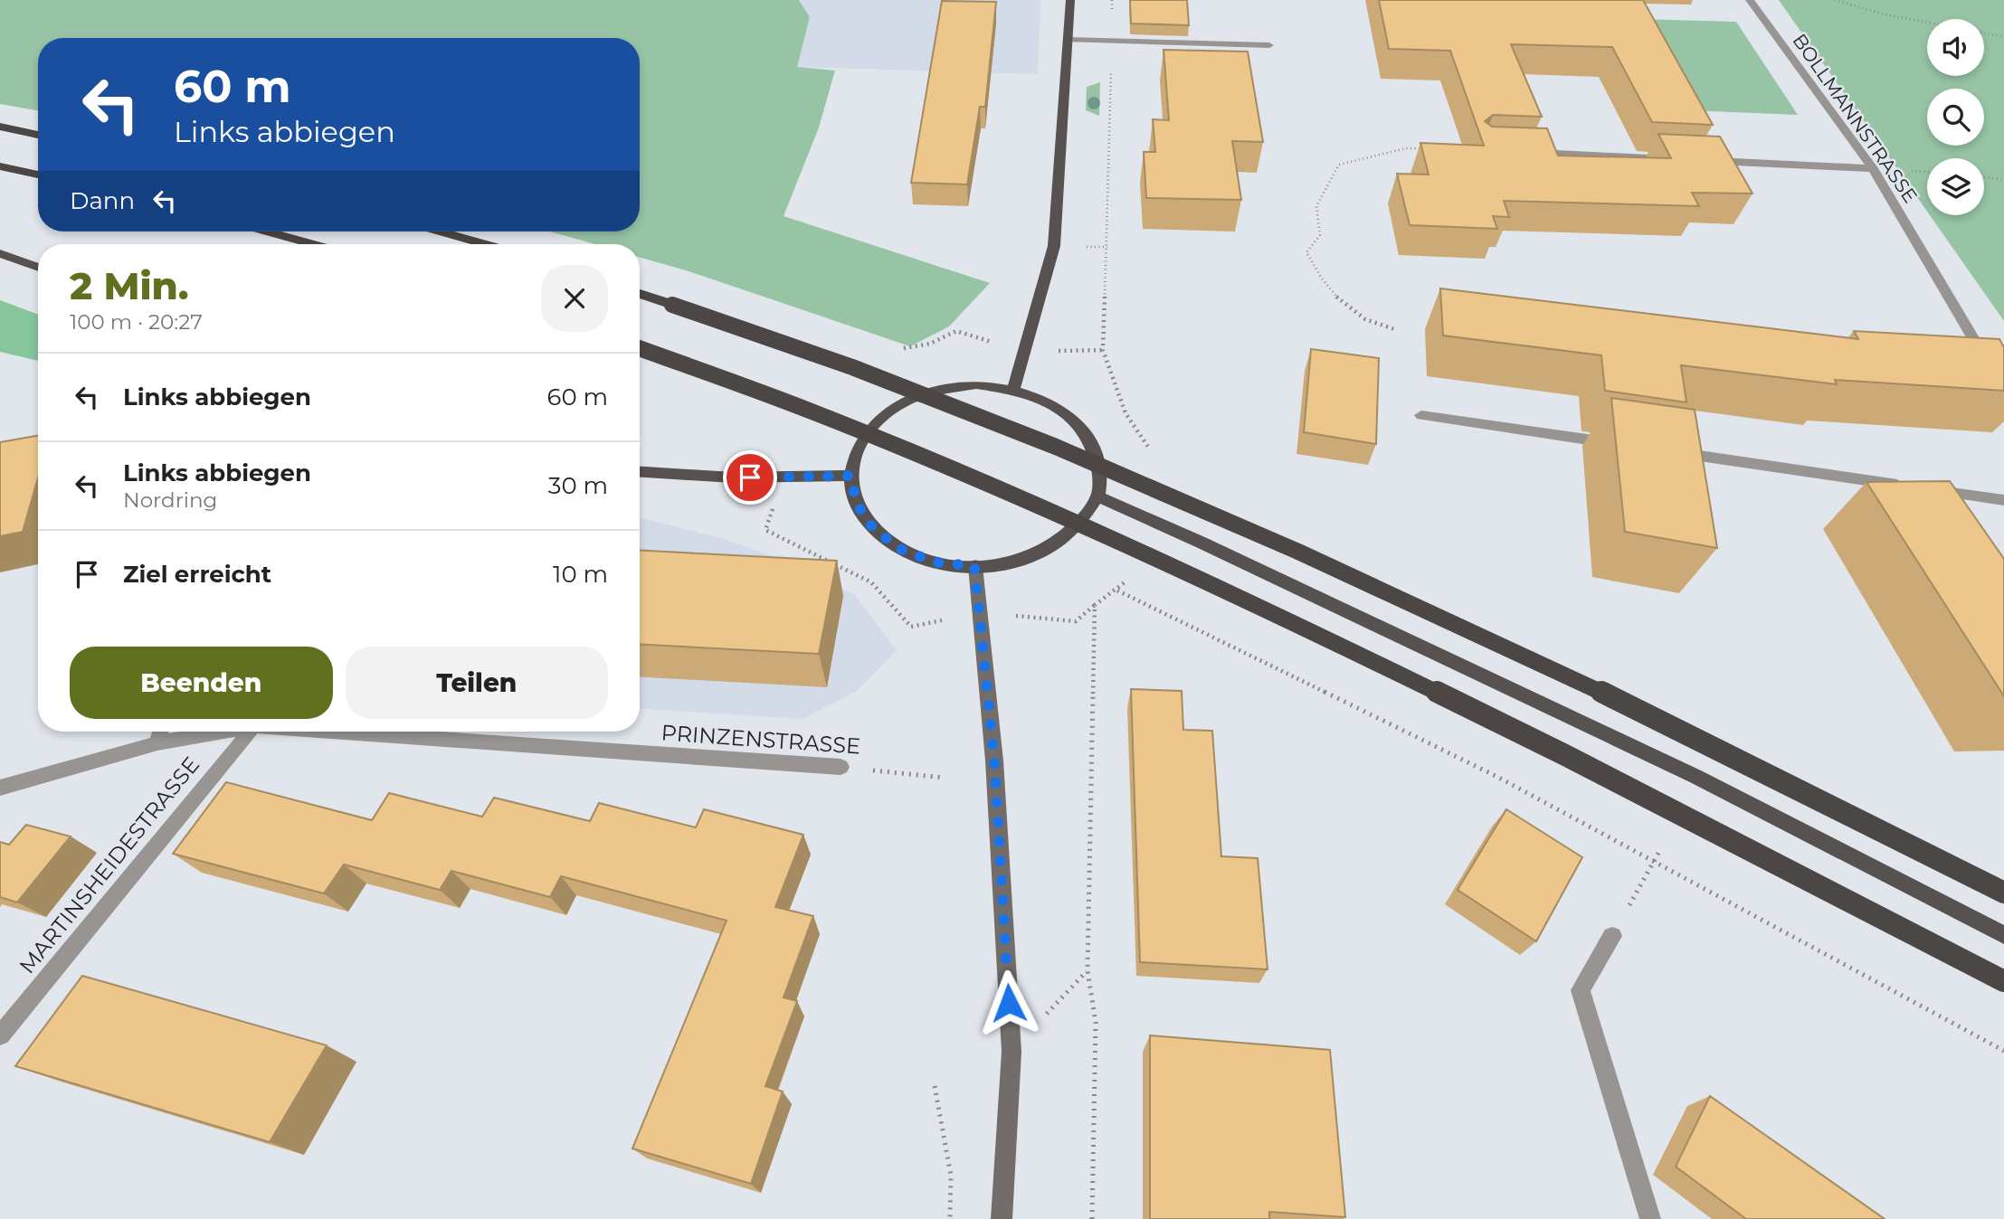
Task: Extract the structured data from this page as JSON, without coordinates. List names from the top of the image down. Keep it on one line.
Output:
{"streets":{"street":["BOLLMANNSTRASSE","PRINZENSTRASSE","MARTINSHEIDESTRASSE"]},"page":{"turn":["60 m","Links abbiegen"],"then":"Dann","heading":["2 Min.","100 m · 20:27"],"list":[{"name":"Links abbiegen","value":"60 m"},{"name":"Links abbiegen","note":"Nordring","value":"30 m"},{"name":"Ziel erreicht","value":"10 m"}],"buttons":["Beenden","Teilen"]}}
